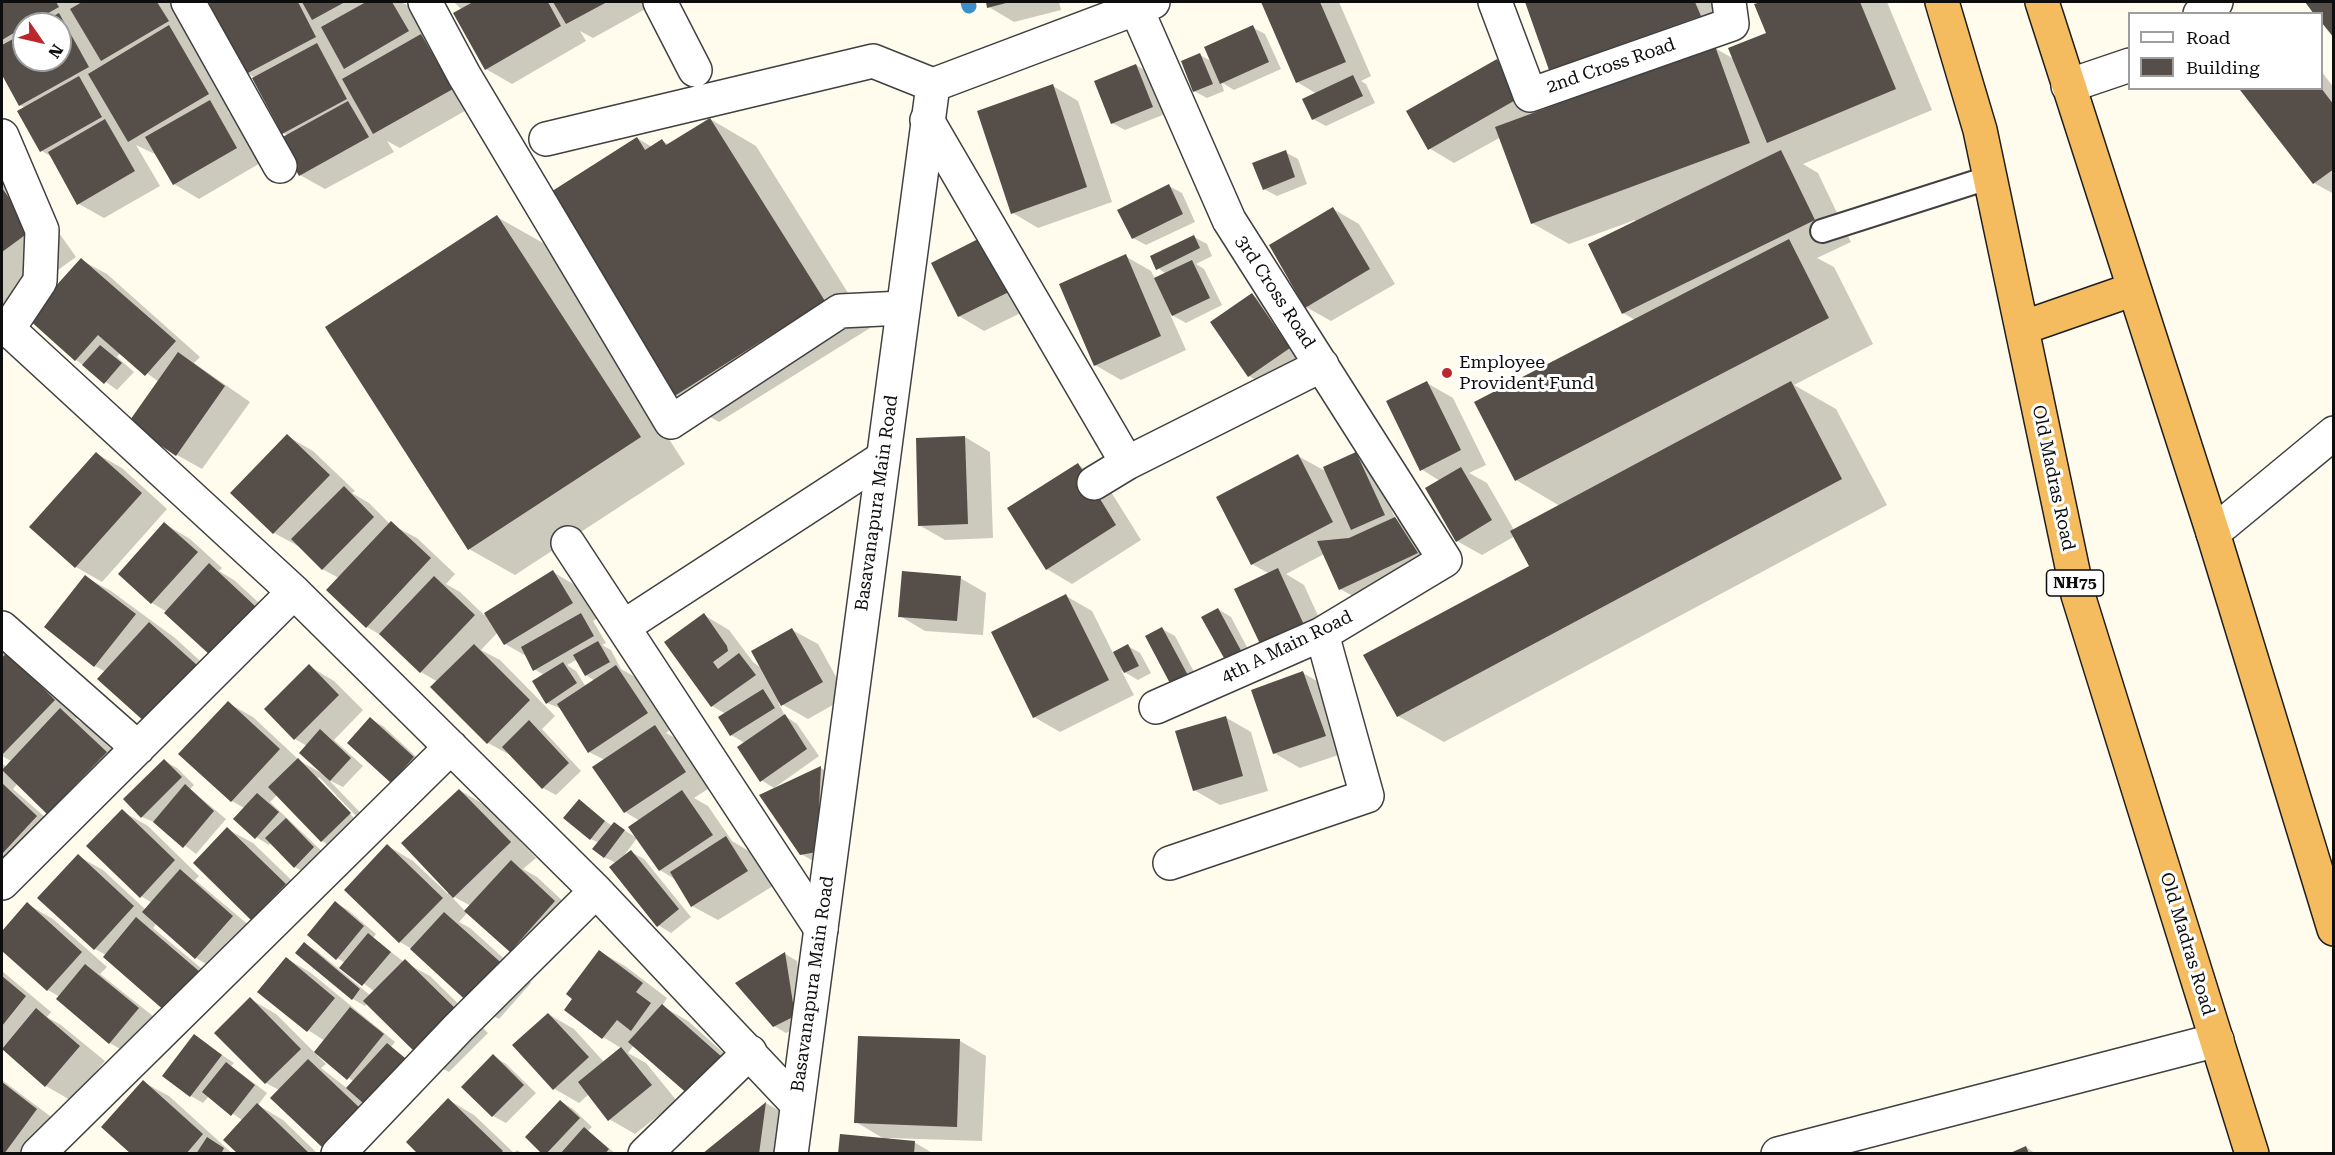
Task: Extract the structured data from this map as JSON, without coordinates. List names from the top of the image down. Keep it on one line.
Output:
{"streets":{"highway":["Old Madras Road","NH75"],"street":["2nd Cross Road","3rd Cross Road","Basavanapura Main Road","4th A Main Road"]},"crossings":[["3rd Cross Road","4th A Main Road"]],"places":["Employee Provident Fund"],"legend":["Road","Building"],"north":"bottom right"}
